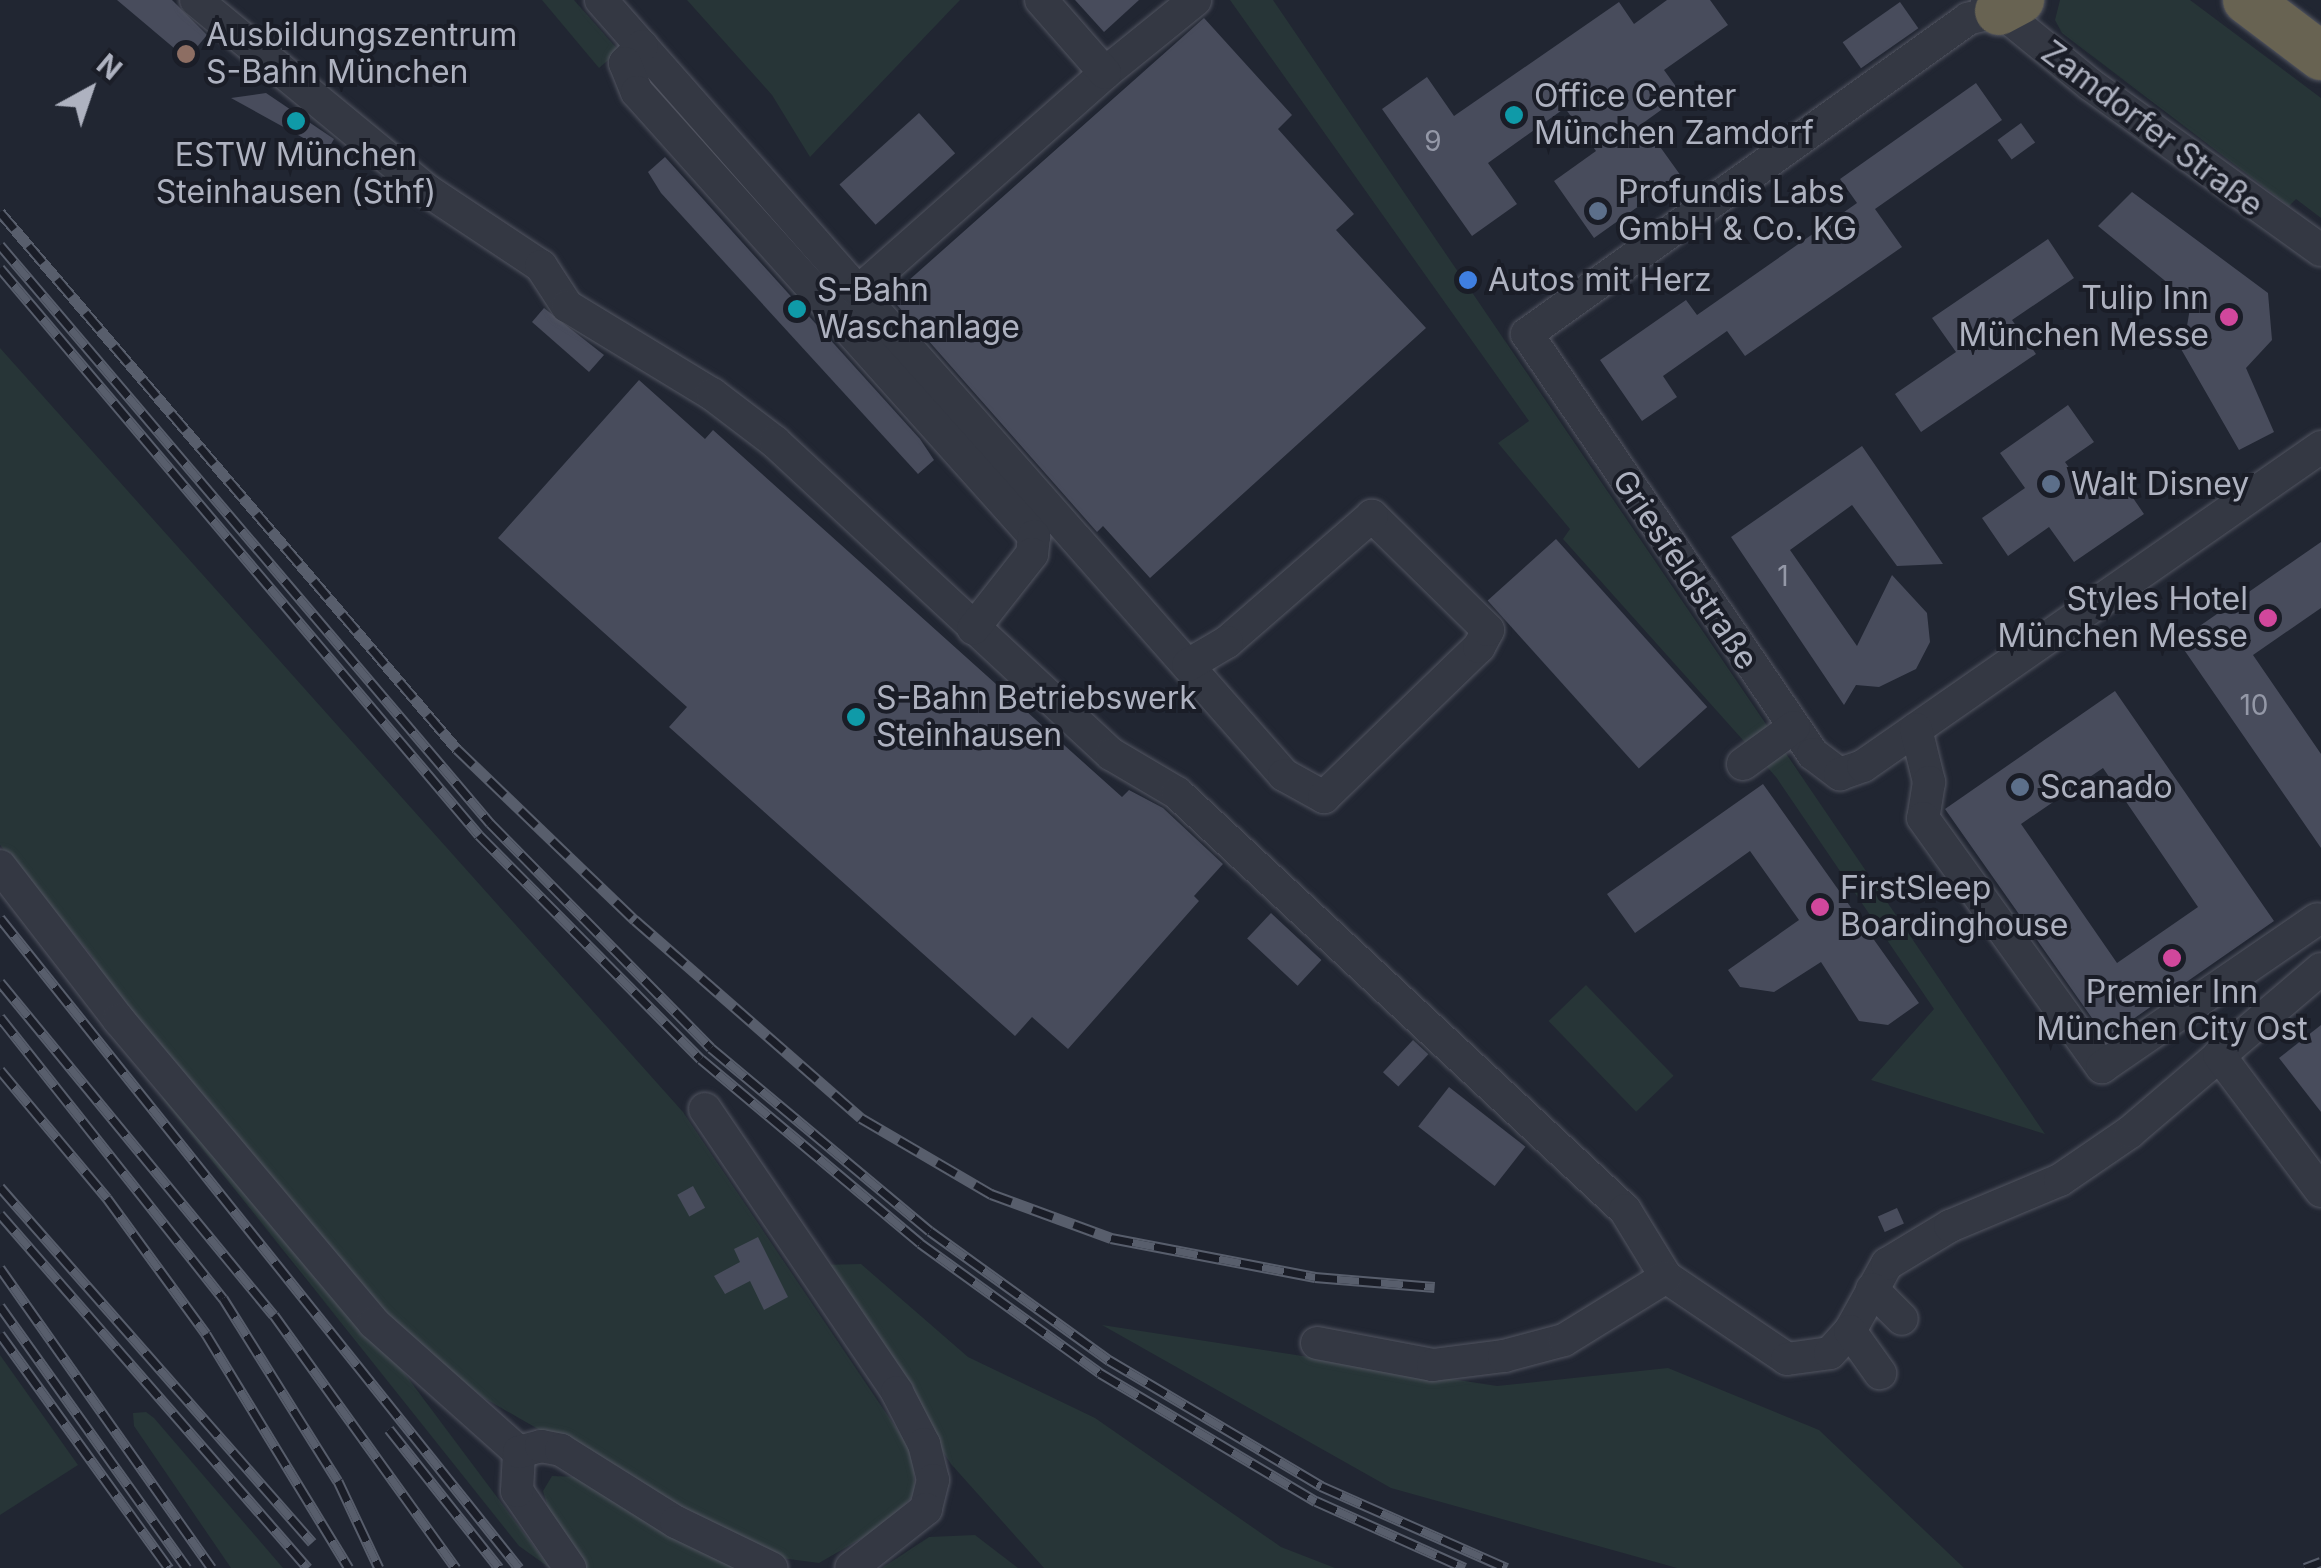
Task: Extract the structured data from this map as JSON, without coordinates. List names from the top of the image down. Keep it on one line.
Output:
{"streets":{"street":["Zamdorfer Straße","Griesfeldstraße"]},"crossings":[["Zamdorfer Straße","Griesfeldstraße"]],"places":["Ausbildungszentrum S-Bahn München","Office Center München Zamdorf","ESTW München Steinhausen (Sthf)","Profundis Labs GmbH & Co. KG","Autos mit Herz","S-Bahn Waschanlage","Tulip Inn München Messe","Walt Disney","Styles Hotel München Messe","S-Bahn Betriebswerk Steinhausen","Scanado","FirstSleep Boardinghouse","Premier Inn München City Ost"],"house_numbers":["9","1","10"],"north":"top right"}
